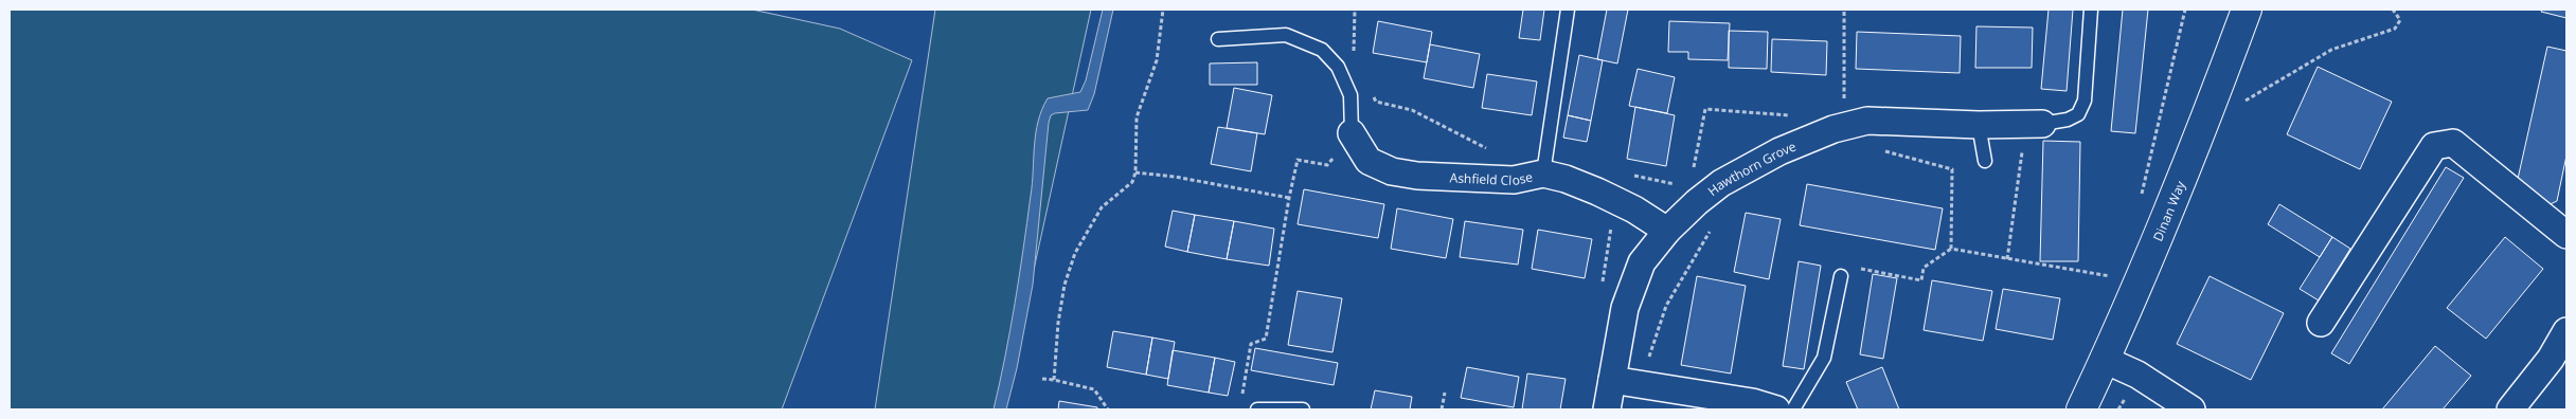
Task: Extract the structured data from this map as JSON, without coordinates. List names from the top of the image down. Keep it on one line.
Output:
{"streets":{"street":["Hawthorn Grove","Ashfield Close","Dinan Way"]},"crossings":[["Hawthorn Grove","Ashfield Close"]]}
